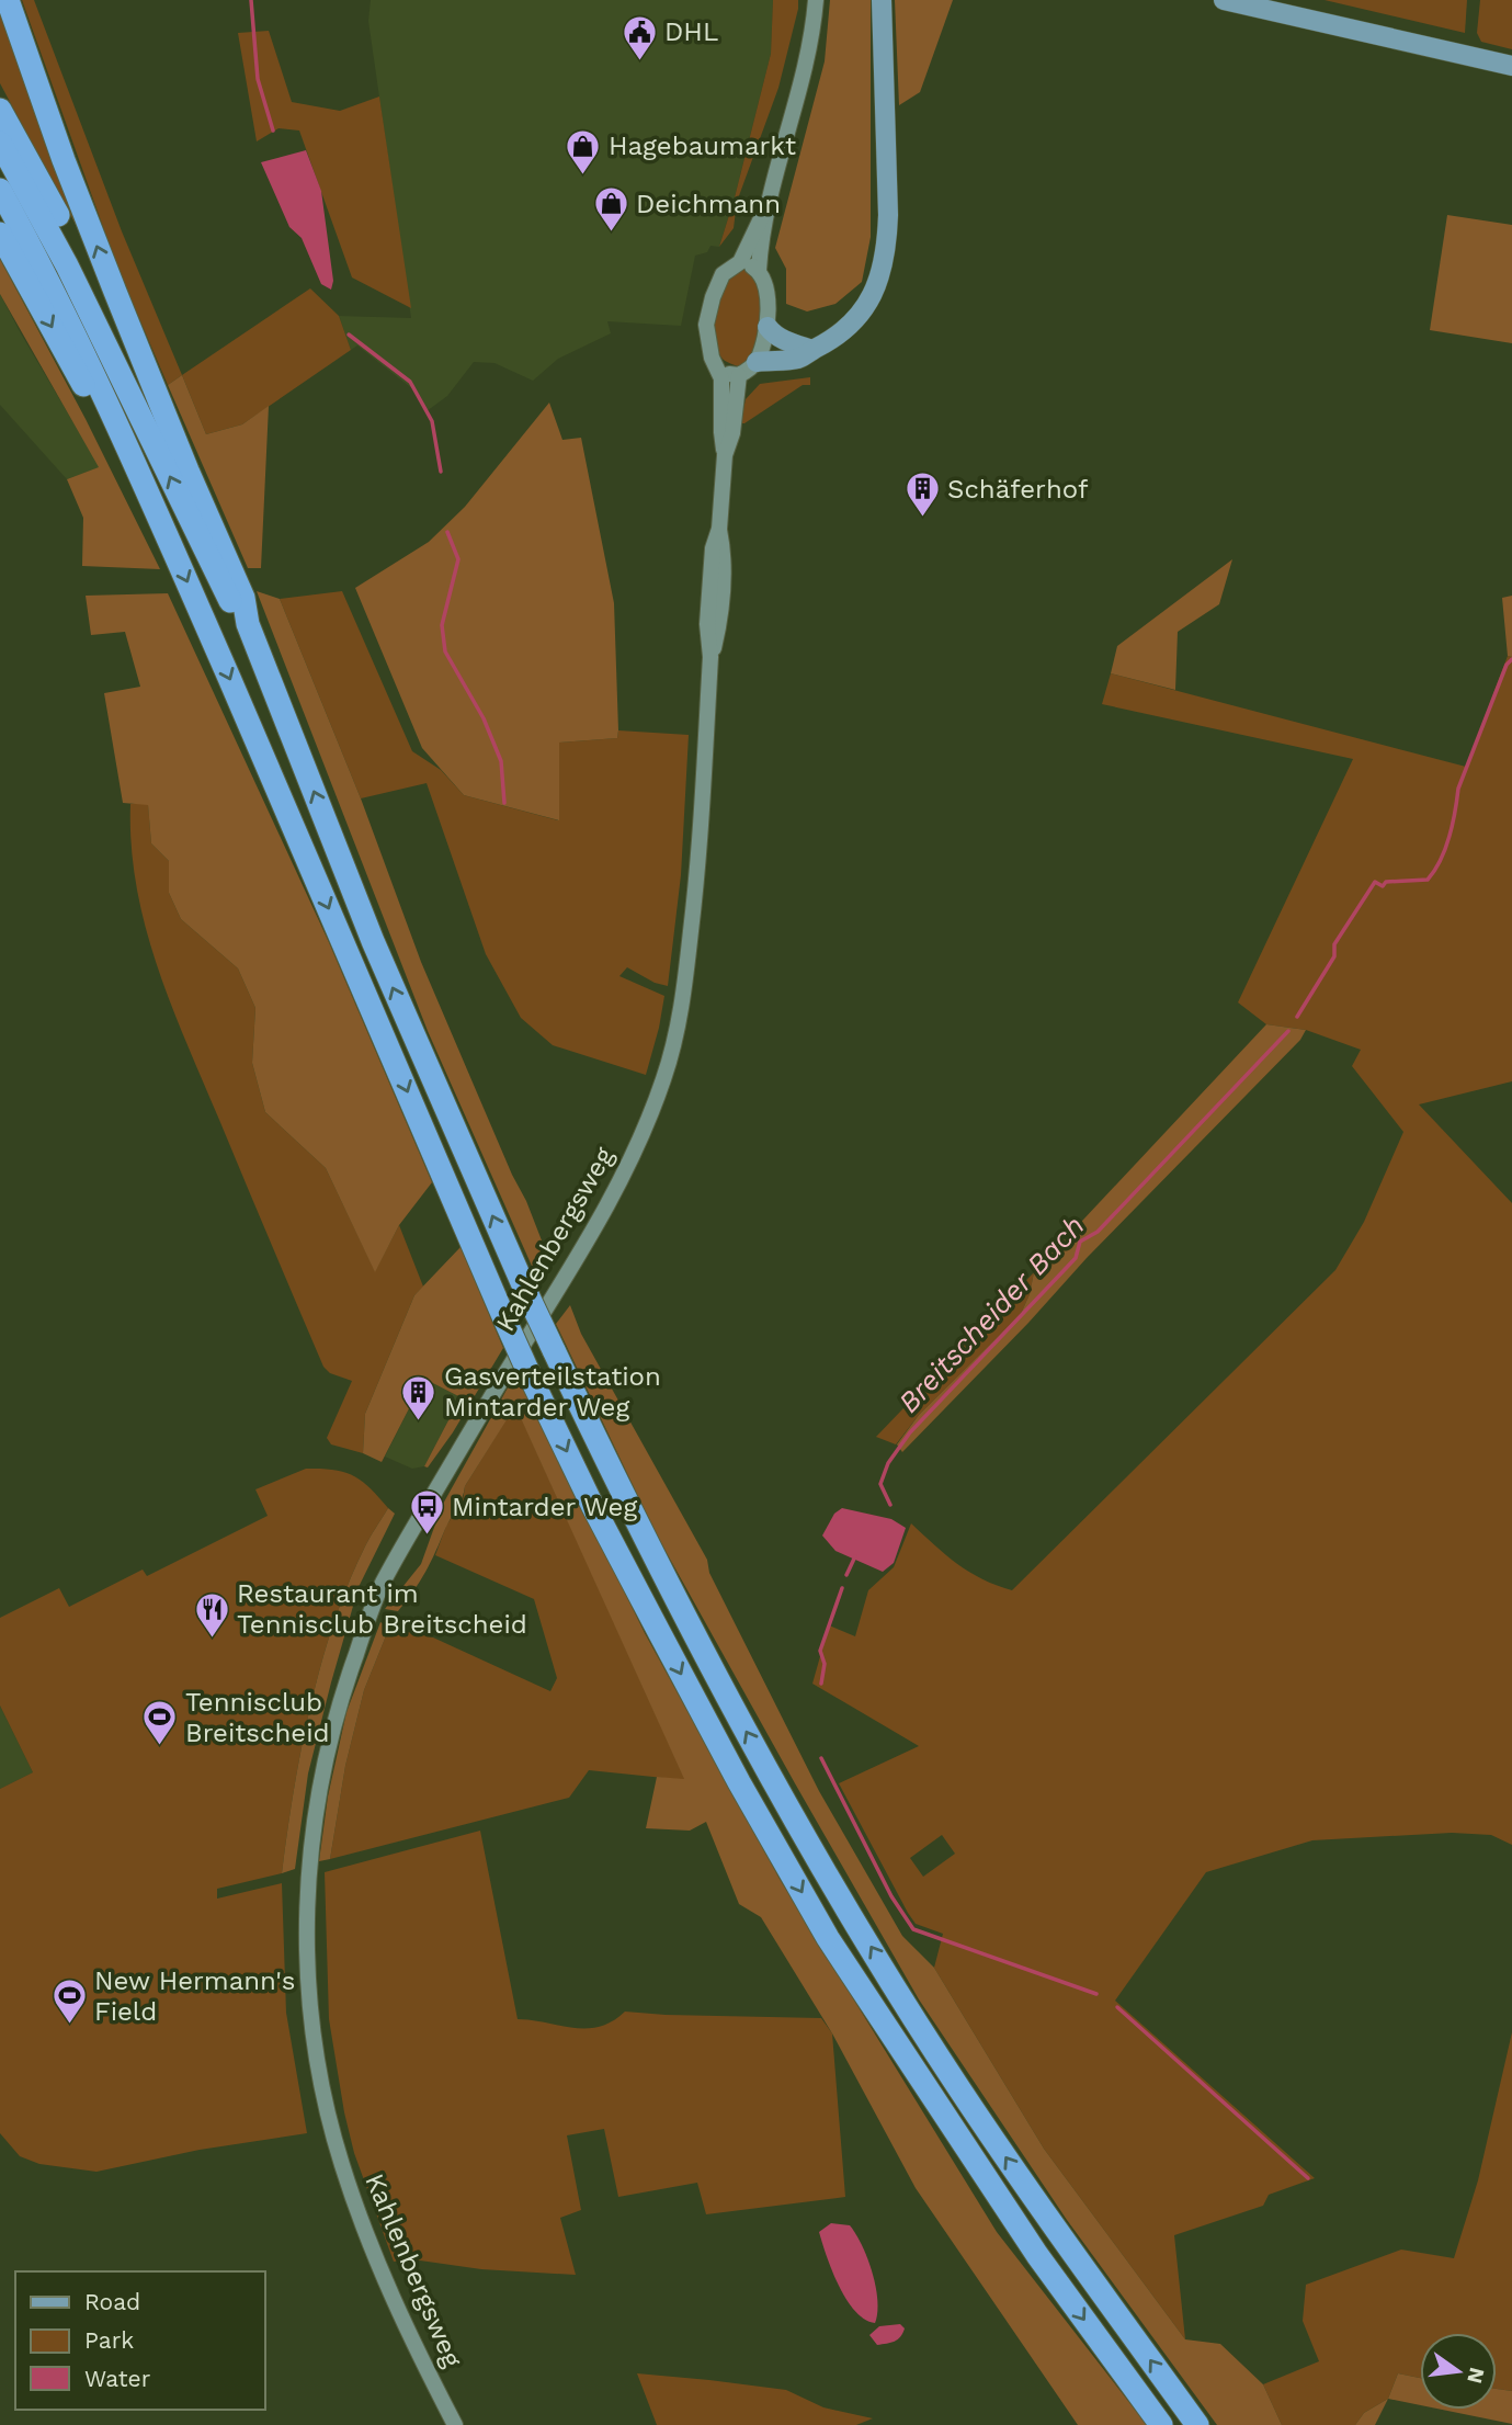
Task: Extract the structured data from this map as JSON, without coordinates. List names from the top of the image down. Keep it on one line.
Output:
{"streets":{"street":["Kahlenbergsweg"]},"water":["Breitscheider Bach"],"places":{"public building":["DHL"],"shop":["Hagebaumarkt","Deichmann"],"building":["Schäferhof","Gasverteilstation Mintarder Weg"],"bus stop":["Mintarder Weg"],"restaurant":["Restaurant im Tennisclub Breitscheid"],"sports":["Tennisclub Breitscheid","New Hermann's Field"]},"legend":["Road","Park","Water"],"north":"right"}
